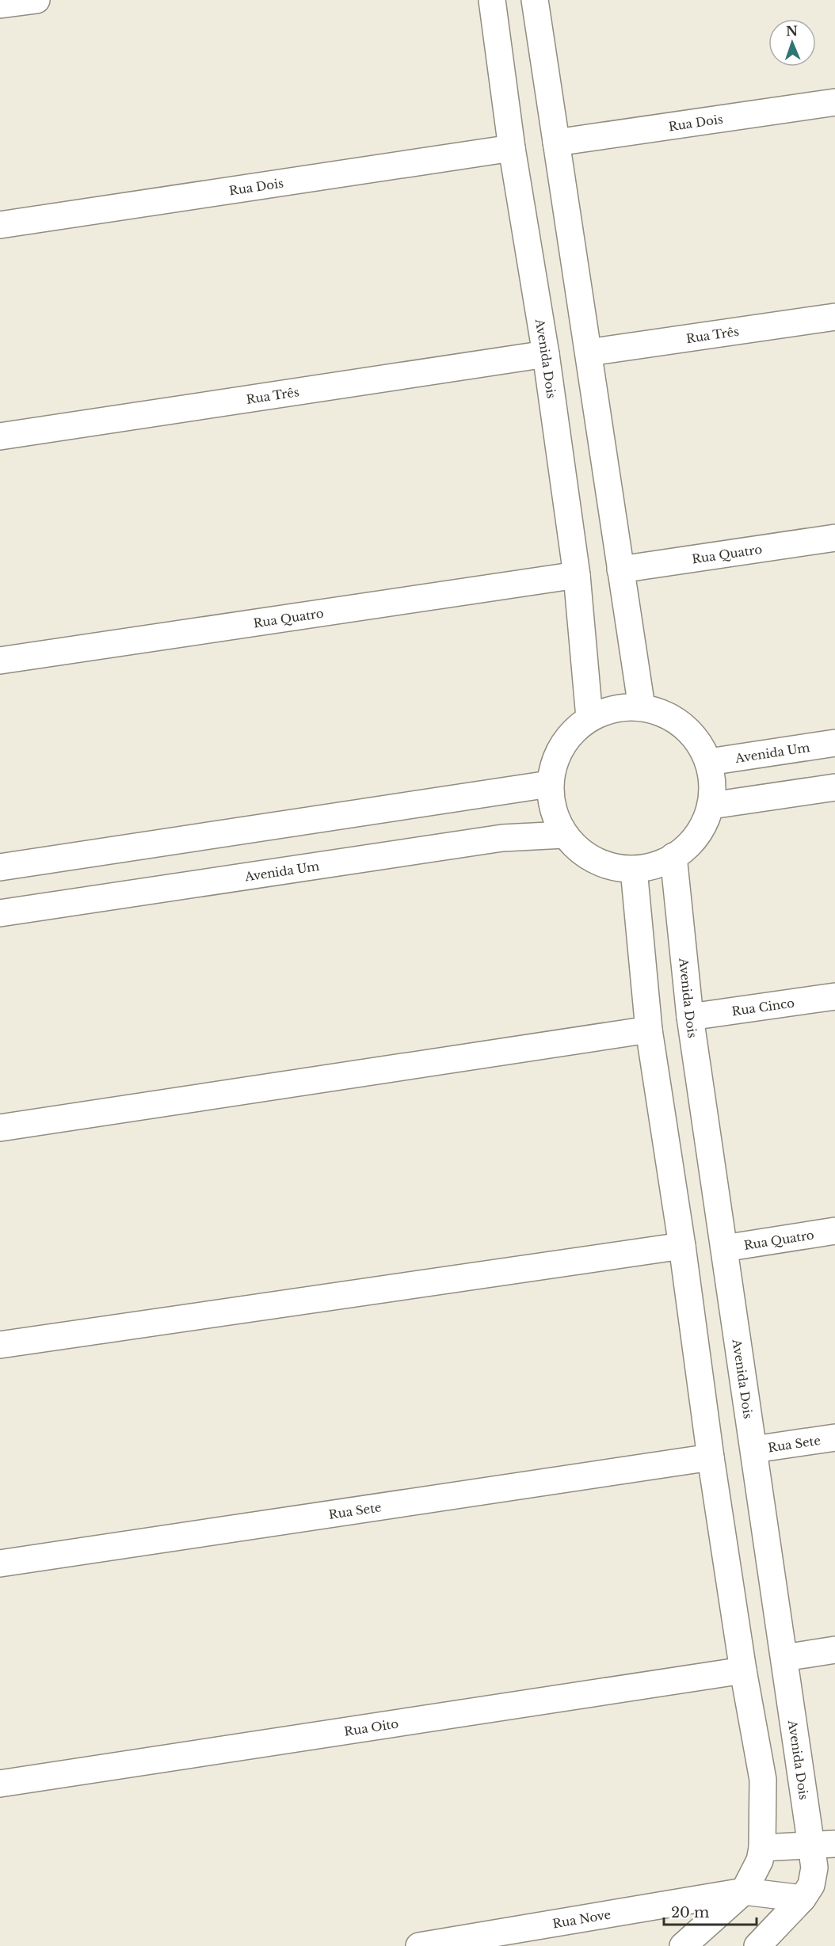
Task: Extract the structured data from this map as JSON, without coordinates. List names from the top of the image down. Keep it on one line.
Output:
{"streets":{"street":["Rua Dois","Rua Três","Avenida Dois","Rua Quatro","Avenida Um","Rua Cinco","Rua Sete","Rua Oito","Rua Nove"]},"crossings":[["Rua Dois","Avenida Dois"],["Rua Três","Avenida Dois"],["Avenida Dois","Rua Quatro"],["Avenida Dois","Avenida Um"],["Avenida Dois","Rua Cinco"],["Avenida Dois","Rua Sete"],["Avenida Dois","Rua Nove"]],"scale_bar":"20 m","north":"top"}
